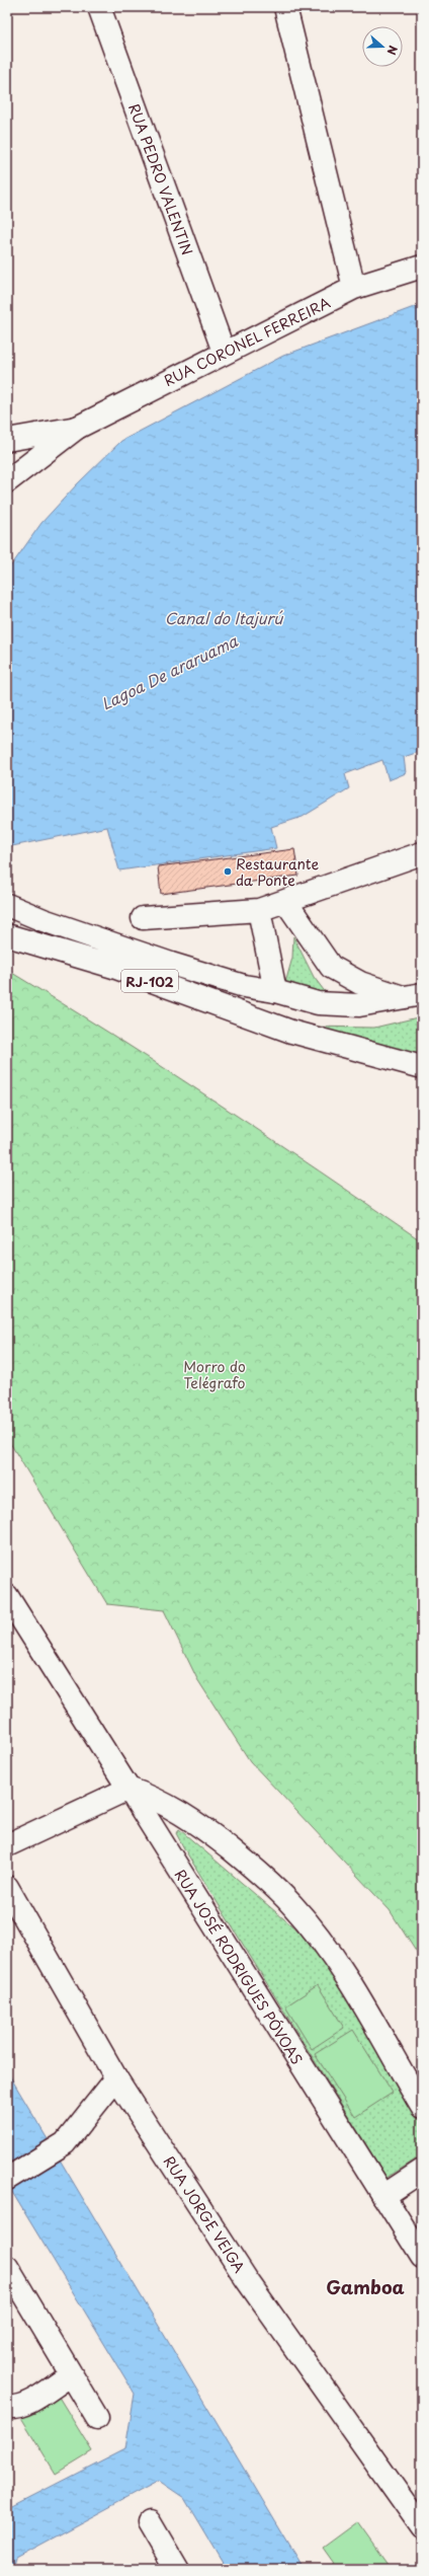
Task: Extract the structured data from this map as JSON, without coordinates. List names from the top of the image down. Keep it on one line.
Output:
{"streets":{"street":["RUA PEDRO VALENTIN","RUA CORONEL FERREIRA","RJ-102","RUA JOSÉ RODRIGUES PÓVOAS","RUA JORGE VEIGA"]},"crossings":[["RUA PEDRO VALENTIN","RUA CORONEL FERREIRA"]],"districts":["Gamboa"],"water":["Canal do Itajurú","Lagoa De araruama"],"parks":["Morro do Telégrafo"],"places":["Restaurante da Ponte"],"north":"right"}
